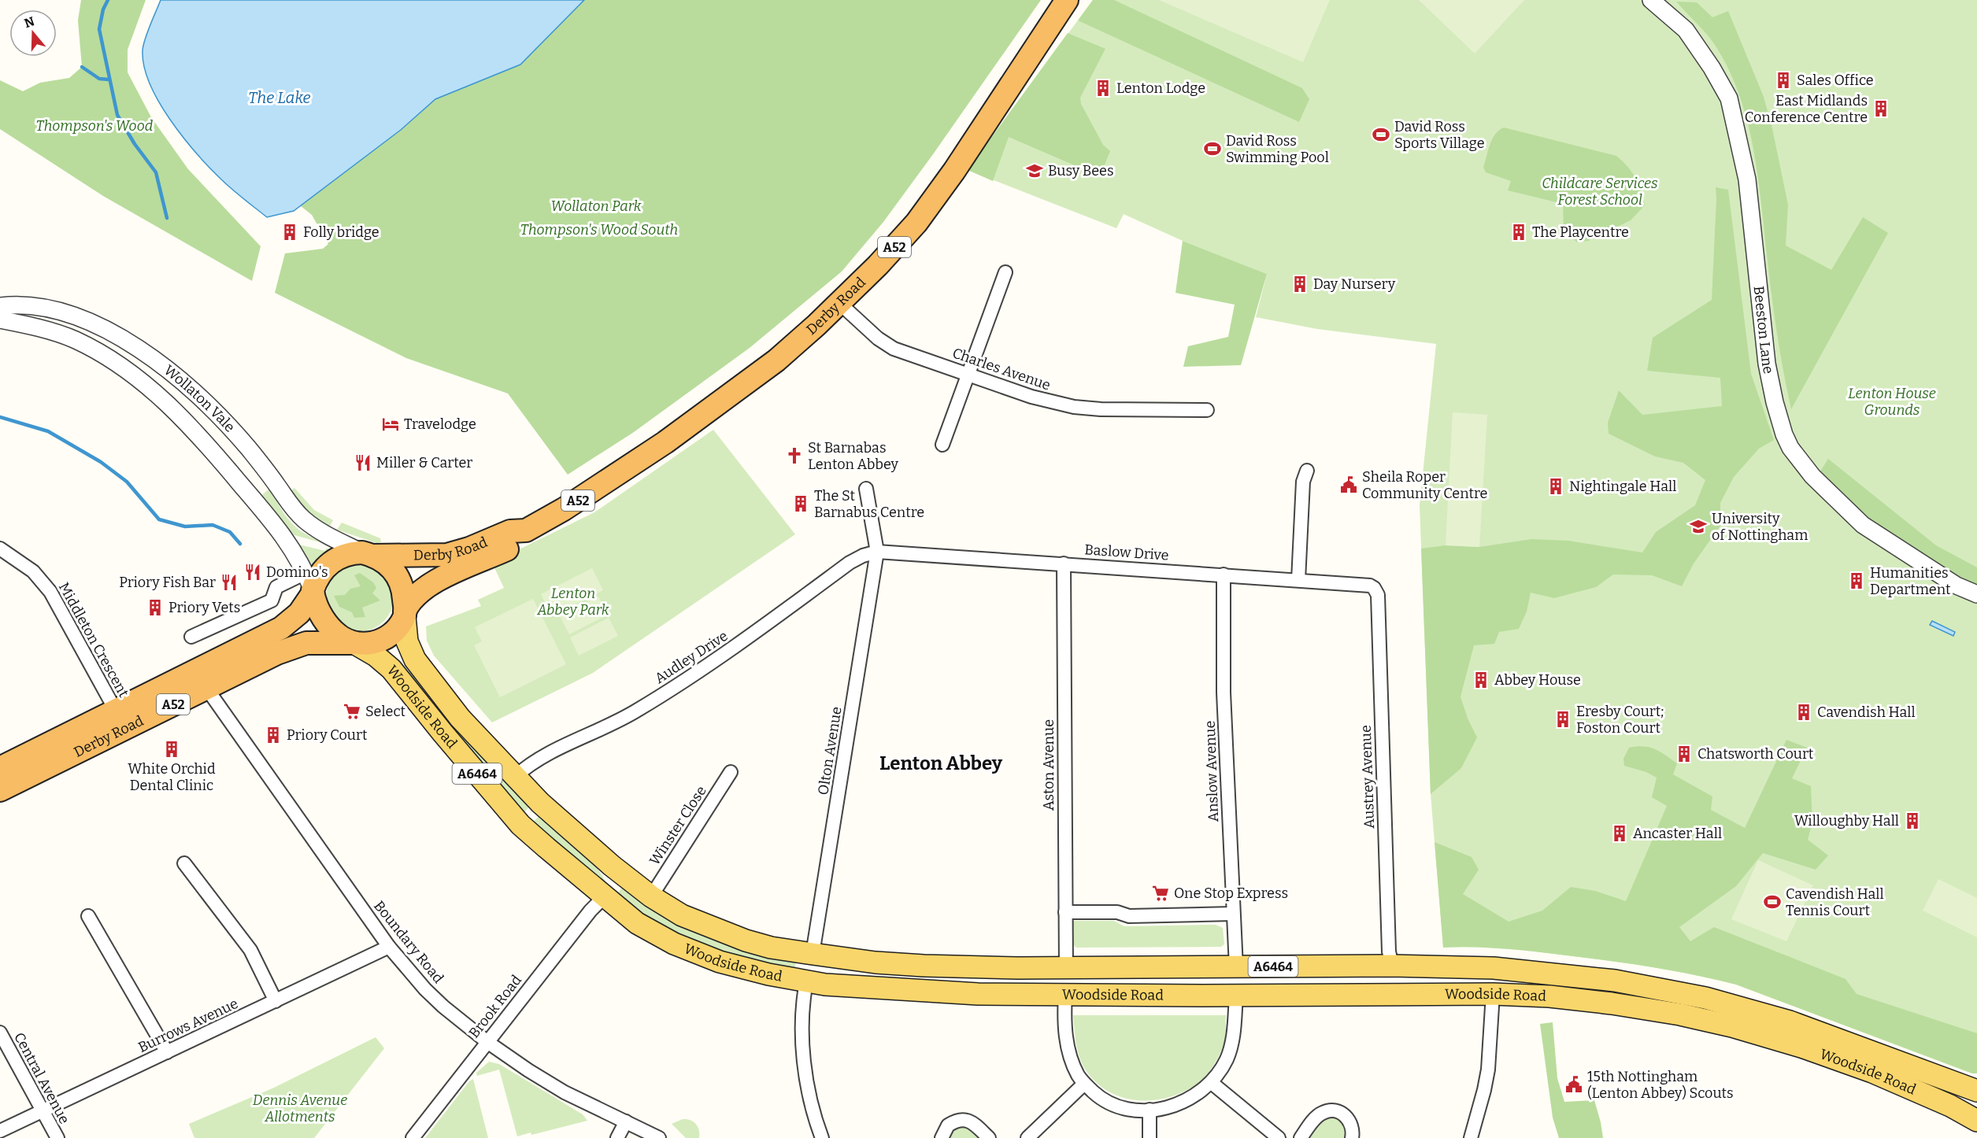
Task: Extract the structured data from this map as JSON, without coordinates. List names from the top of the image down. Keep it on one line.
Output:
{"streets":{"highway":["A52","Derby Road"],"main road":["Woodside Road","A6464"],"street":["Beeston Lane","Charles Avenue","Wollaton Vale","Baslow Drive","Middleton Crescent","Audley Drive","Olton Avenue","Aston Avenue","Anslow Avenue","Austrey Avenue","Winster Close","Boundary Road","Brook Road","Burrows Avenue","Central Avenue"]},"crossings":[["A52","Derby Road"],["A52","Wollaton Vale"],["A52","Woodside Road"],["Derby Road","Charles Avenue"],["Derby Road","Wollaton Vale"],["Derby Road","Middleton Crescent"],["Derby Road","Woodside Road"],["Derby Road","Boundary Road"],["Wollaton Vale","Woodside Road"],["Baslow Drive","Audley Drive"],["Baslow Drive","Olton Avenue"],["Baslow Drive","Aston Avenue"],["Baslow Drive","Anslow Avenue"],["Baslow Drive","Austrey Avenue"],["Audley Drive","Woodside Road"],["Audley Drive","Olton Avenue"],["Woodside Road","Olton Avenue"],["Woodside Road","Aston Avenue"],["Woodside Road","Anslow Avenue"],["Woodside Road","Austrey Avenue"],["Woodside Road","Winster Close"],["Woodside Road","Brook Road"],["Boundary Road","Brook Road"],["Boundary Road","Burrows Avenue"],["Burrows Avenue","Central Avenue"]],"districts":["Lenton Abbey"],"water":["The Lake"],"parks":["Thompson's Wood","Childcare Services Forest School","Wollaton Park","Thompson's Wood South","Lenton House Grounds","Lenton Abbey Park","Dennis Avenue Allotments"],"places":{"building":["Sales Office","Lenton Lodge","East Midlands Conference Centre","Folly bridge","The Playcentre","Day Nursery","Nightingale Hall","The St Barnabus Centre","Humanities Department","Priory Vets","Abbey House","Cavendish Hall","Eresby Court; Foston Court","Priory Court","White Orchid Dental Clinic","Chatsworth Court","Willoughby Hall","Ancaster Hall"],"sports":["David Ross Sports Village","David Ross Swimming Pool","Cavendish Hall Tennis Court"],"school or university":["Busy Bees","University of Nottingham"],"hotel":["Travelodge"],"church":["St Barnabas Lenton Abbey"],"restaurant":["Miller & Carter","Domino's","Priory Fish Bar"],"public building":["Sheila Roper Community Centre","15th Nottingham (Lenton Abbey) Scouts"],"supermarket":["Select","One Stop Express"]},"north":"top"}
